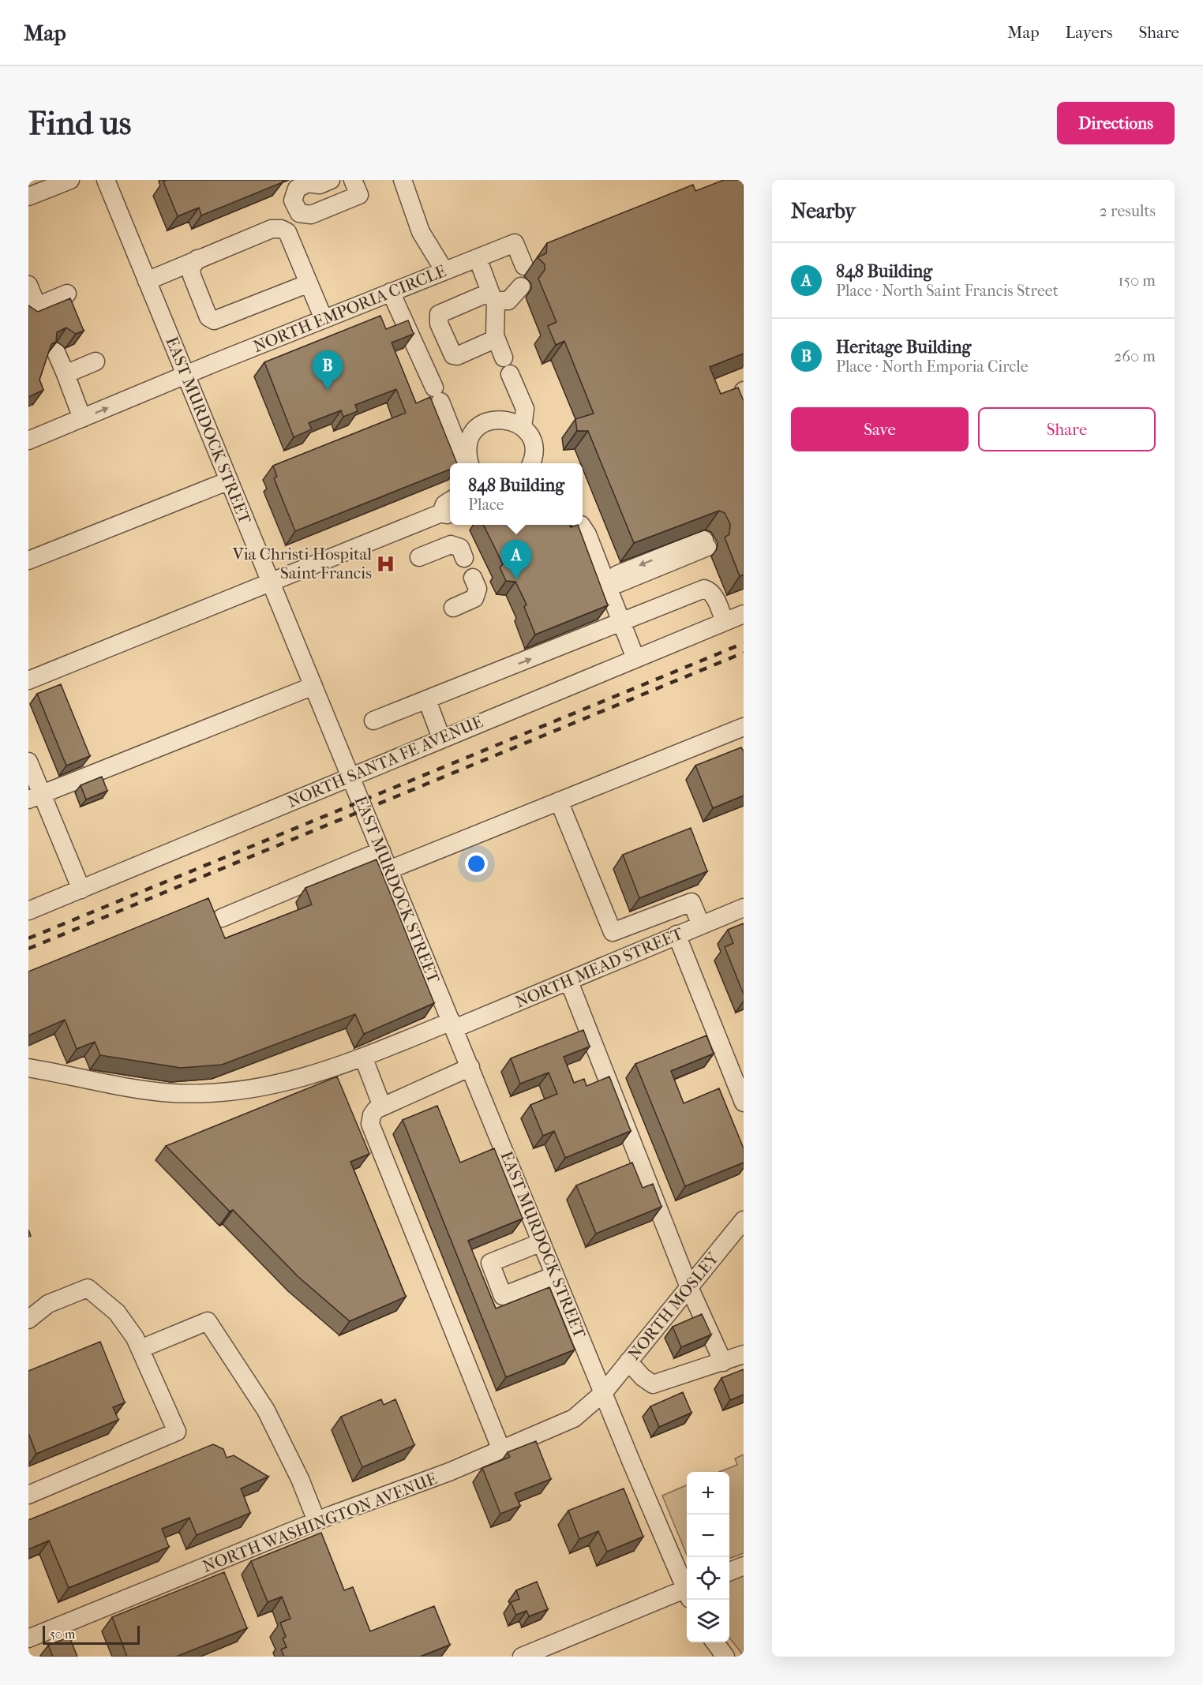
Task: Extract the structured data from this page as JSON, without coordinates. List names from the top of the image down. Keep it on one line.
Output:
{"streets":{"street":["NORTH EMPORIA CIRCLE","EAST MURDOCK STREET","NORTH SANTA FE AVENUE","NORTH MEAD STREET","NORTH MOSLEY","NORTH WASHINGTON AVENUE"]},"crossings":[["NORTH EMPORIA CIRCLE","EAST MURDOCK STREET"],["EAST MURDOCK STREET","NORTH SANTA FE AVENUE"],["EAST MURDOCK STREET","NORTH MEAD STREET"],["EAST MURDOCK STREET","NORTH MOSLEY"],["EAST MURDOCK STREET","NORTH WASHINGTON AVENUE"],["NORTH MOSLEY","NORTH WASHINGTON AVENUE"]],"places":{"hospital":["Via Christi Hospital Saint Francis"]},"scale_bar":"50 m","page":{"header":"Map","nav":["Map","Layers","Share"],"buttons":["Directions",["Save","Share"]],"title":"Find us","heading":["Nearby","2 results"],"list":[{"mark":"A","name":"848 Building","note":"Place · North Saint Francis Street","value":"150 m"},{"mark":"B","name":"Heritage Building","note":"Place · North Emporia Circle","value":"260 m"}],"pins":["B","A"],"popup":["848 Building","Place"],"map_buttons":["+","−"],"scale":"50 m"}}
